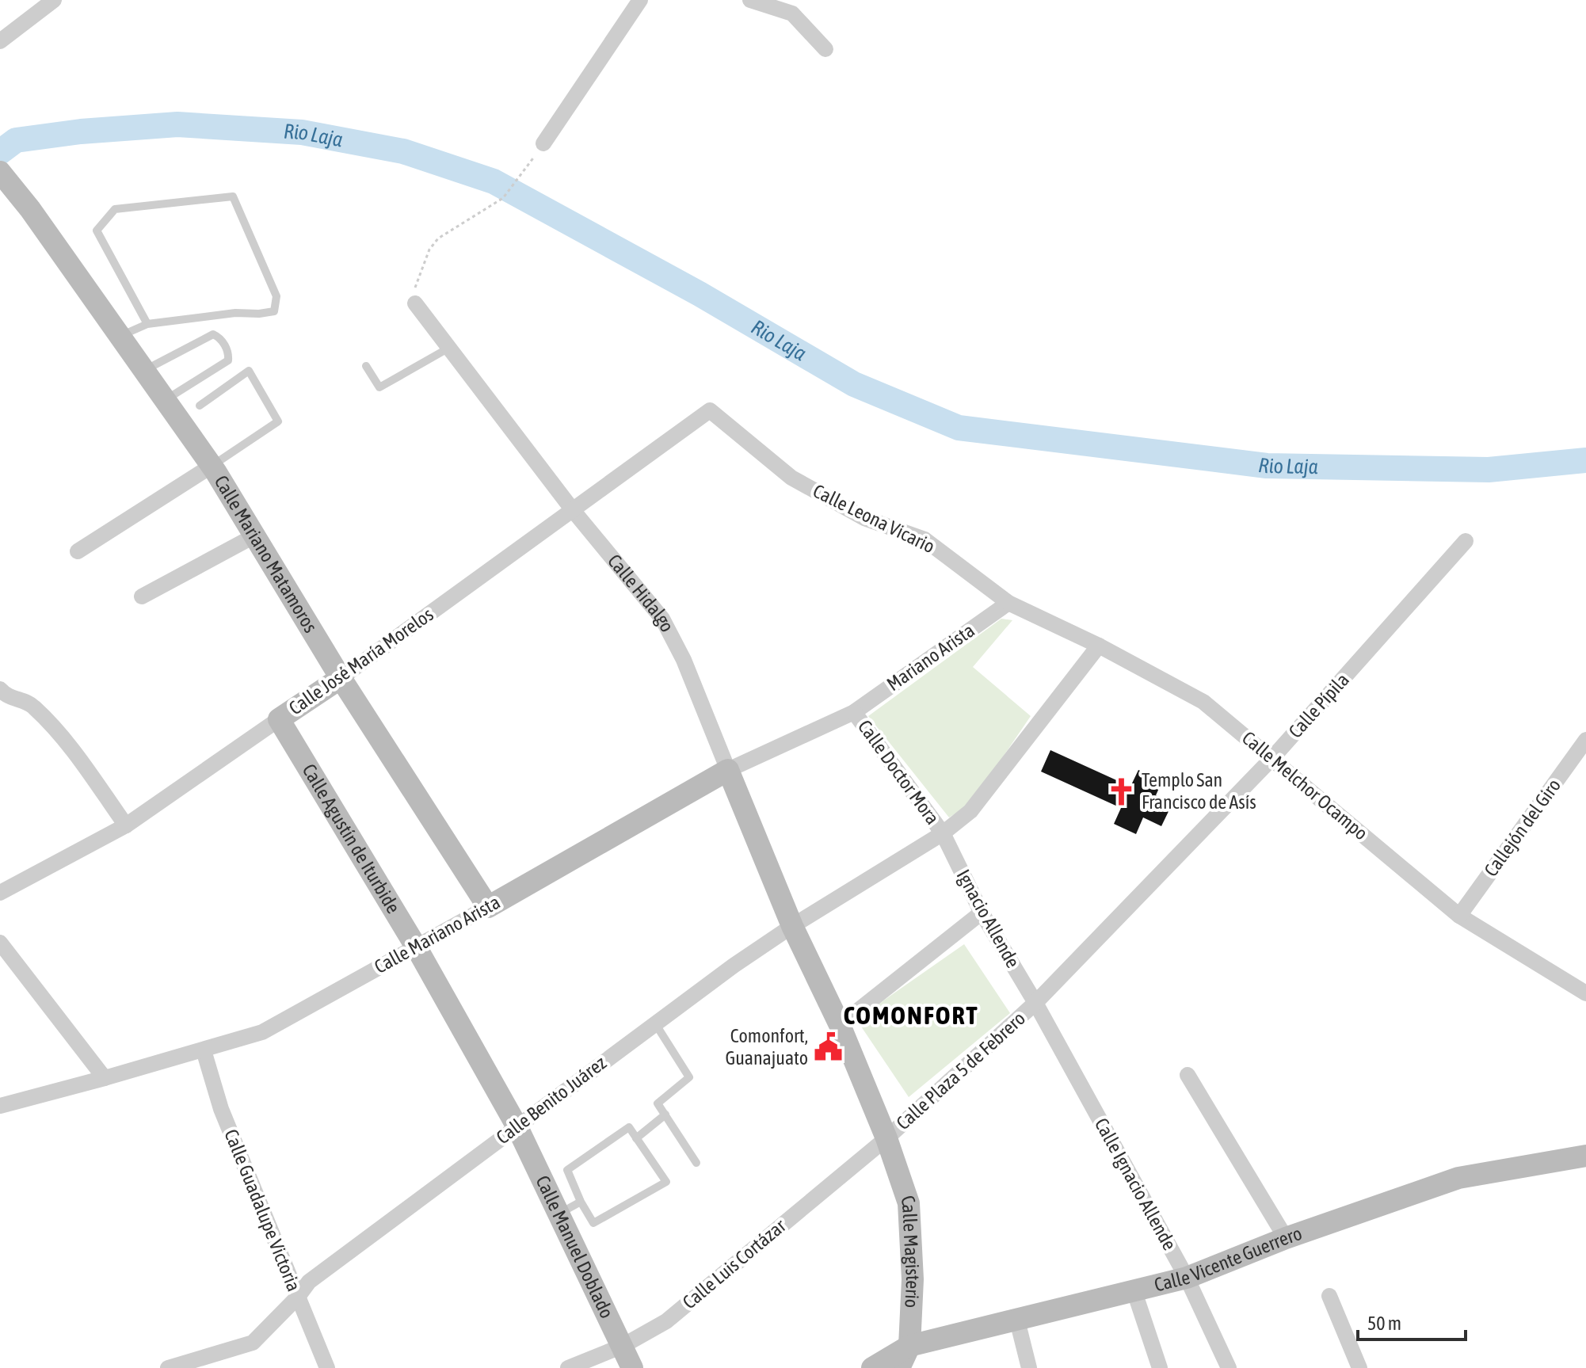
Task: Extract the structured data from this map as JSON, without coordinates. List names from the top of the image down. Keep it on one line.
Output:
{"streets":{"street":["Calle Leona Vicario","Calle Mariano Matamoros","Calle Hidalgo","Mariano Arista","Calle José María Morelos","Calle Pípila","Calle Doctor Mora","Calle Melchor Ocampo","Callejón del Giro","Calle Agustín de Iturbide","Ignacio Allende","Calle Mariano Arista","Calle Plaza 5 de Febrero","Calle Benito Juárez","Calle Ignacio Allende","Calle Guadalupe Victoria","Calle Manuel Doblado","Calle Magisterio","Calle Vicente Guerrero","Calle Luis Cortázar"]},"crossings":[["Calle Leona Vicario","Mariano Arista"],["Calle Leona Vicario","Calle José María Morelos"],["Calle Leona Vicario","Calle Melchor Ocampo"],["Calle Mariano Matamoros","Calle José María Morelos"],["Calle Mariano Matamoros","Calle Mariano Arista"],["Calle Hidalgo","Calle José María Morelos"],["Calle Hidalgo","Calle Mariano Arista"],["Calle Hidalgo","Calle Benito Juárez"],["Calle Hidalgo","Calle Magisterio"],["Mariano Arista","Calle Doctor Mora"],["Mariano Arista","Calle Melchor Ocampo"],["Mariano Arista","Calle Mariano Arista"],["Calle José María Morelos","Calle Agustín de Iturbide"],["Calle Pípila","Calle Melchor Ocampo"],["Calle Pípila","Ignacio Allende"],["Calle Pípila","Calle Plaza 5 de Febrero"],["Calle Pípila","Calle Ignacio Allende"],["Calle Doctor Mora","Ignacio Allende"],["Calle Doctor Mora","Calle Mariano Arista"],["Calle Doctor Mora","Calle Benito Juárez"],["Calle Melchor Ocampo","Callejón del Giro"],["Calle Melchor Ocampo","Calle Benito Juárez"],["Calle Agustín de Iturbide","Calle Mariano Arista"],["Calle Agustín de Iturbide","Calle Benito Juárez"],["Calle Agustín de Iturbide","Calle Manuel Doblado"],["Ignacio Allende","Calle Plaza 5 de Febrero"],["Ignacio Allende","Calle Benito Juárez"],["Ignacio Allende","Calle Ignacio Allende"],["Calle Mariano Arista","Calle Guadalupe Victoria"],["Calle Plaza 5 de Febrero","Calle Ignacio Allende"],["Calle Plaza 5 de Febrero","Calle Magisterio"],["Calle Plaza 5 de Febrero","Calle Luis Cortázar"],["Calle Benito Juárez","Calle Guadalupe Victoria"],["Calle Benito Juárez","Calle Manuel Doblado"],["Calle Ignacio Allende","Calle Vicente Guerrero"],["Calle Manuel Doblado","Calle Luis Cortázar"],["Calle Magisterio","Calle Vicente Guerrero"],["Calle Magisterio","Calle Luis Cortázar"]],"districts":["COMONFORT"],"water":["Rio Laja"],"places":{"church":["Templo San Francisco de Asís"],"public building":["Comonfort, Guanajuato"]},"scale_bar":"50 m"}
